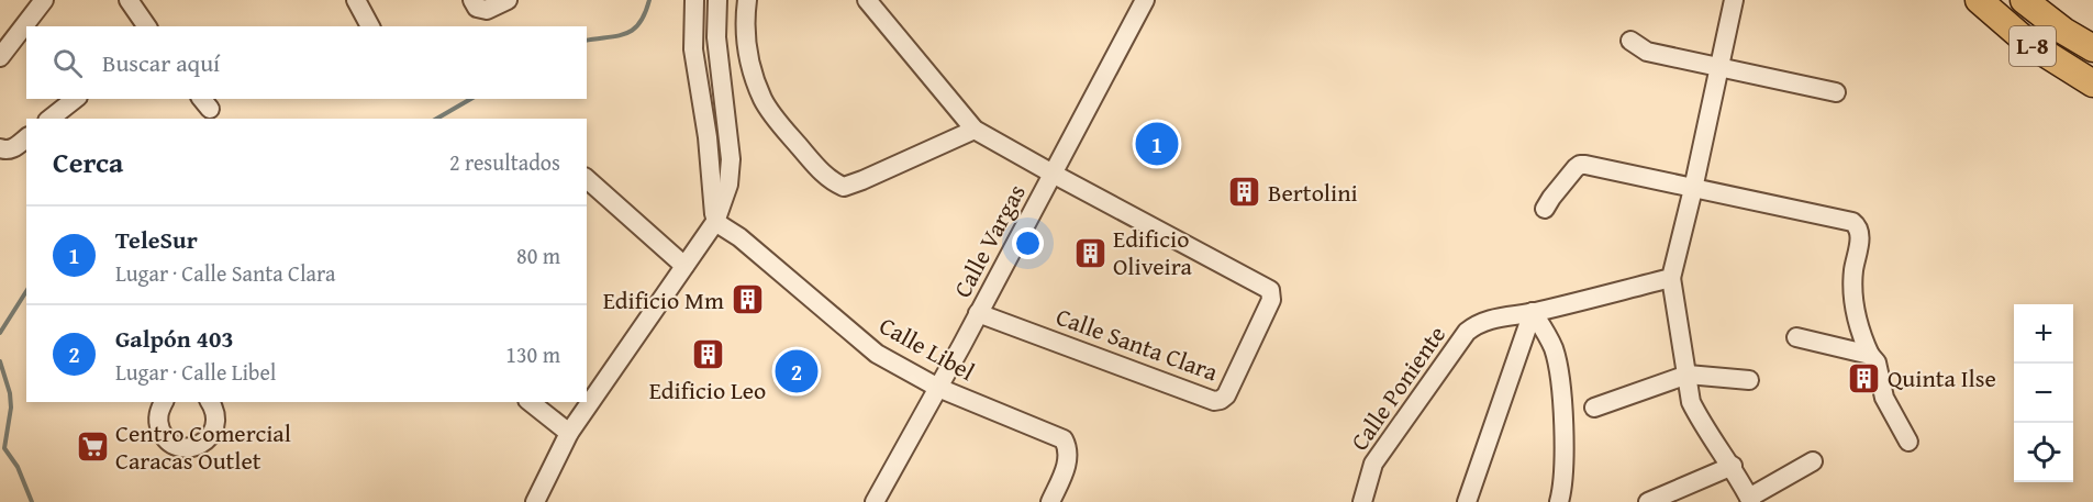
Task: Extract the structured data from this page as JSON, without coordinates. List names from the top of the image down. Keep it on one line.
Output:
{"streets":{"highway":["L-8"],"street":["Calle Vargas","Calle Santa Clara","Calle Libel","Calle Poniente"]},"crossings":[["Calle Vargas","Calle Santa Clara"],["Calle Vargas","Calle Libel"]],"places":{"building":["Bertolini","Edificio Oliveira","Edificio Mm","Edificio Leo","Quinta Ilse"],"supermarket":["Centro Comercial Caracas Outlet"]},"page":{"search":"Buscar aquí","heading":["Cerca","2 resultados"],"pins":["1","2"],"list":[{"mark":"1","name":"TeleSur","note":"Lugar · Calle Santa Clara","value":"80 m"},{"mark":"2","name":"Galpón 403","note":"Lugar · Calle Libel","value":"130 m"}],"map_buttons":["+","−"]}}
